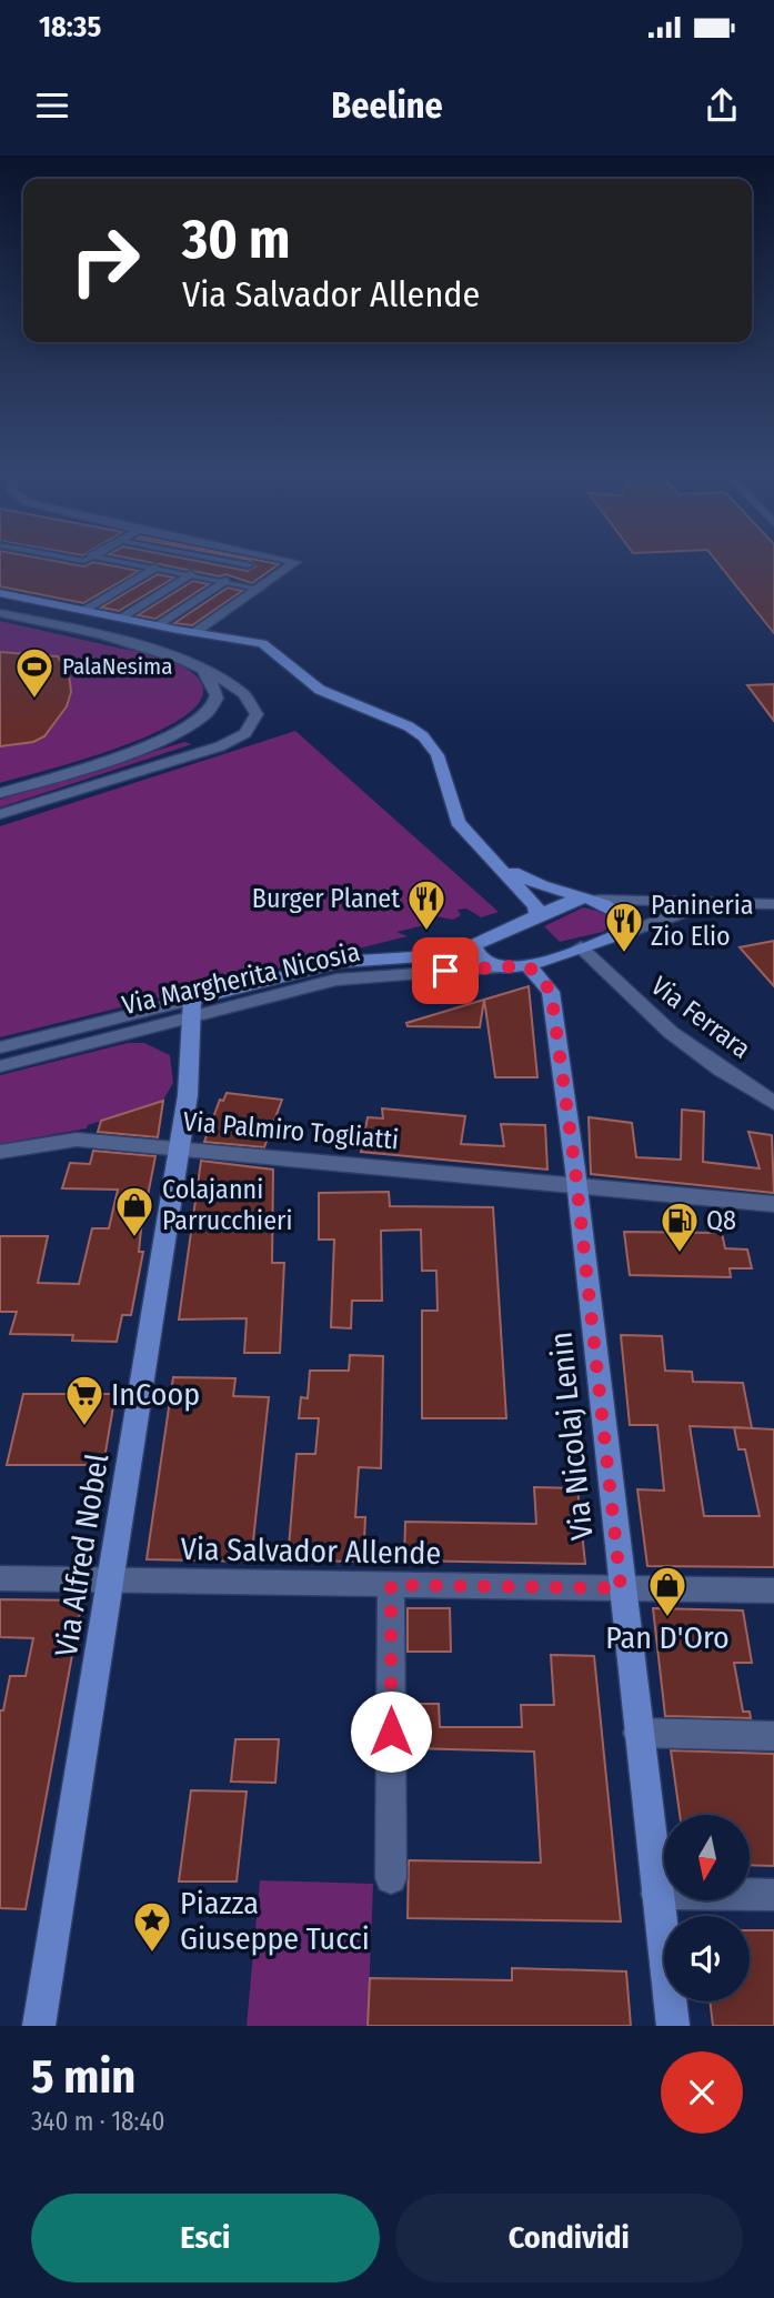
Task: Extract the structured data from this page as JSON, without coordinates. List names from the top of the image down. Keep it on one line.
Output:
{"streets":{"main road":["Via Margherita Nicosia","Via Nicolaj Lenin","Via Alfred Nobel"],"street":["Via Ferrara","Via Palmiro Togliatti","Via Salvador Allende"]},"crossings":[["Via Margherita Nicosia","Via Alfred Nobel"],["Via Palmiro Togliatti","Via Nicolaj Lenin"],["Via Palmiro Togliatti","Via Alfred Nobel"],["Via Nicolaj Lenin","Via Salvador Allende"],["Via Salvador Allende","Via Alfred Nobel"]],"places":{"sports":["PalaNesima"],"restaurant":["Burger Planet","Panineria Zio Elio"],"shop":["Colajanni Parrucchieri","Pan D'Oro"],"fuel station":["Q8"],"supermarket":["InCoop"],"place":["Piazza Giuseppe Tucci"]},"north":"bottom","page":{"status":"18:35","header":"Beeline","turn":["30 m","Via Salvador Allende"],"heading":["5 min","340 m · 18:40"],"buttons":["Esci","Condividi"]}}
